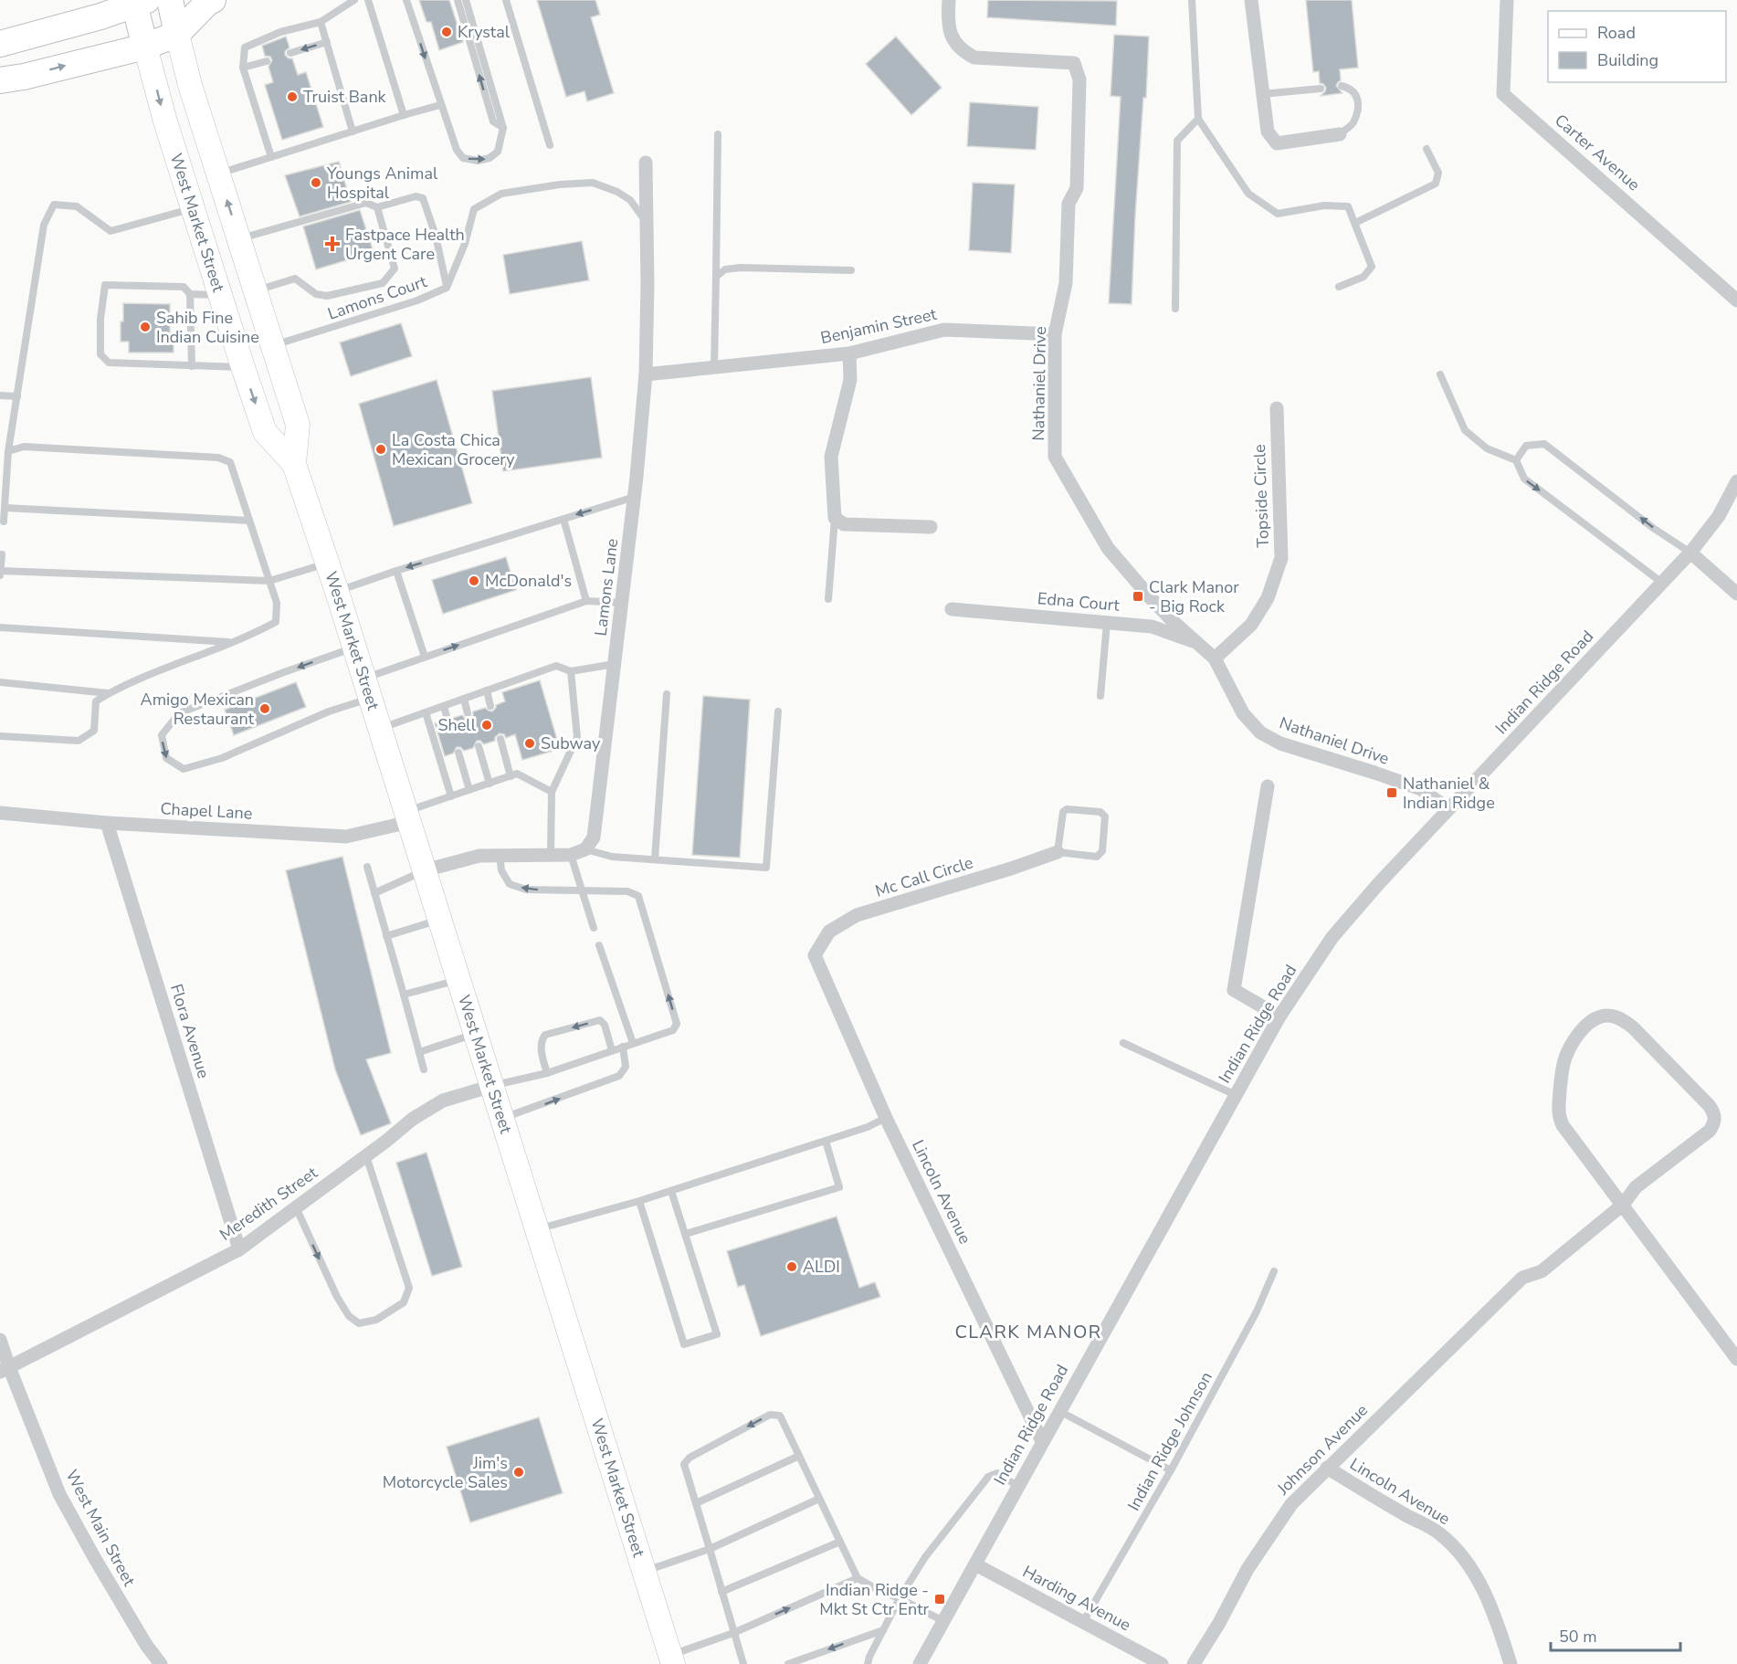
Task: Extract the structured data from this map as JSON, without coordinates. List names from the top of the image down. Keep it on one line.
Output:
{"streets":{"highway":["West Market Street"],"street":["Carter Avenue","Benjamin Street","Nathaniel Drive","Topside Circle","Lamons Lane","Edna Court","Indian Ridge Road","Chapel Lane","Mc Call Circle","Flora Avenue","Lincoln Avenue","Meredith Street","Johnson Avenue","West Main Street","Harding Avenue"],"lane":["Lamons Court","Indian Ridge Johnson"]},"crossings":[["West Market Street","Lamons Court"],["West Market Street","Chapel Lane"],["West Market Street","Meredith Street"],["Lamons Court","Lamons Lane"],["Benjamin Street","Nathaniel Drive"],["Benjamin Street","Lamons Lane"],["Nathaniel Drive","Topside Circle"],["Nathaniel Drive","Edna Court"],["Nathaniel Drive","Indian Ridge Road"],["Indian Ridge Road","Lincoln Avenue"],["Indian Ridge Road","Harding Avenue"],["Chapel Lane","Flora Avenue"],["Mc Call Circle","Lincoln Avenue"],["Flora Avenue","Meredith Street"],["Lincoln Avenue","Johnson Avenue"],["Meredith Street","West Main Street"],["Indian Ridge Johnson","Harding Avenue"]],"districts":["CLARK MANOR"],"places":{"other":["Krystal","Truist Bank","Youngs Animal Hospital","Sahib Fine Indian Cuisine","La Costa Chica Mexican Grocery","McDonald's","Amigo Mexican Restaurant","Shell","Subway","ALDI","Jim's Motorcycle Sales"],"health":["Fastpace Health Urgent Care"],"transit":["Clark Manor - Big Rock","Nathaniel & Indian Ridge","Indian Ridge - Mkt St Ctr Entr"]},"legend":["Road","Building"],"scale_bar":"50 m"}
